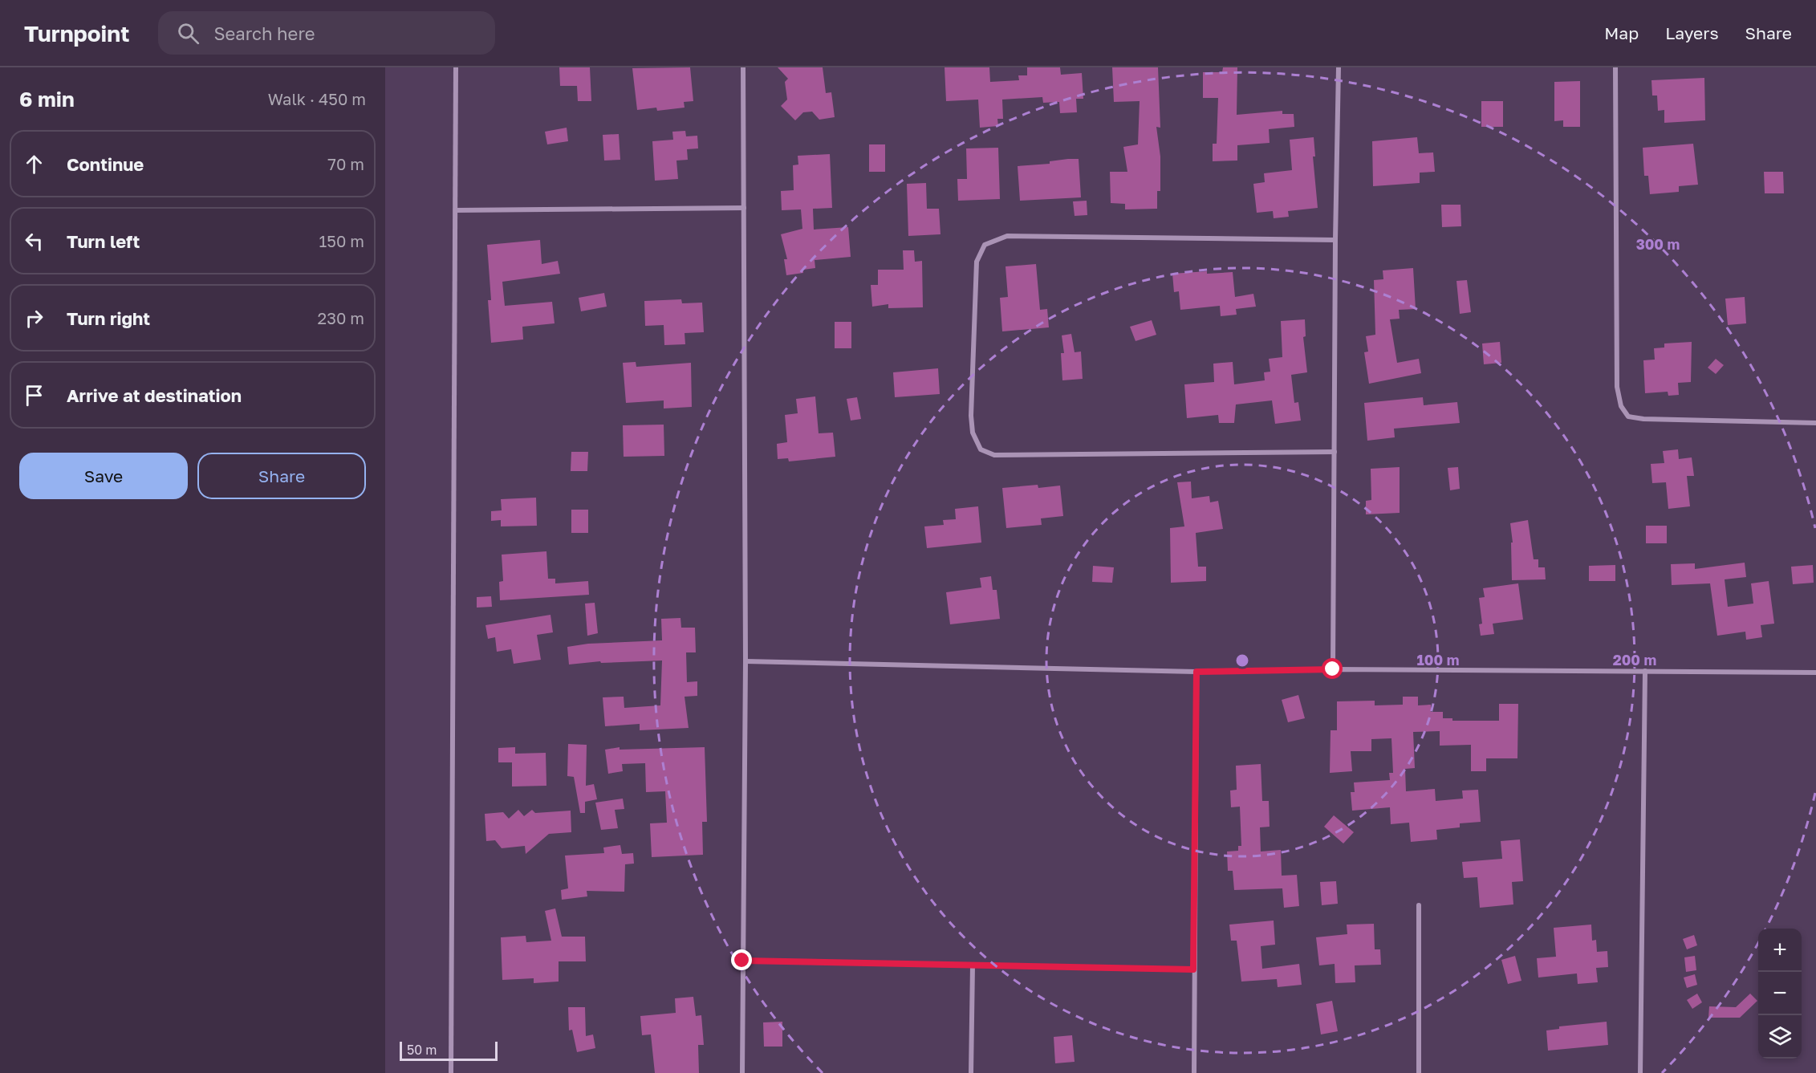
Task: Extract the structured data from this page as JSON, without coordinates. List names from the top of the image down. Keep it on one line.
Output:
{"scale_bar":"50 m","page":{"header":"Turnpoint","search":"Search here","nav":["Map","Layers","Share"],"heading":["6 min","Walk · 450 m"],"list":[["Continue","70 m"],["Turn left","150 m"],["Turn right","230 m"],"Arrive at destination"],"buttons":["Save","Share"],"map_buttons":["+","−"],"scale":"50 m"},"rings":["300 m","100 m","200 m"]}
